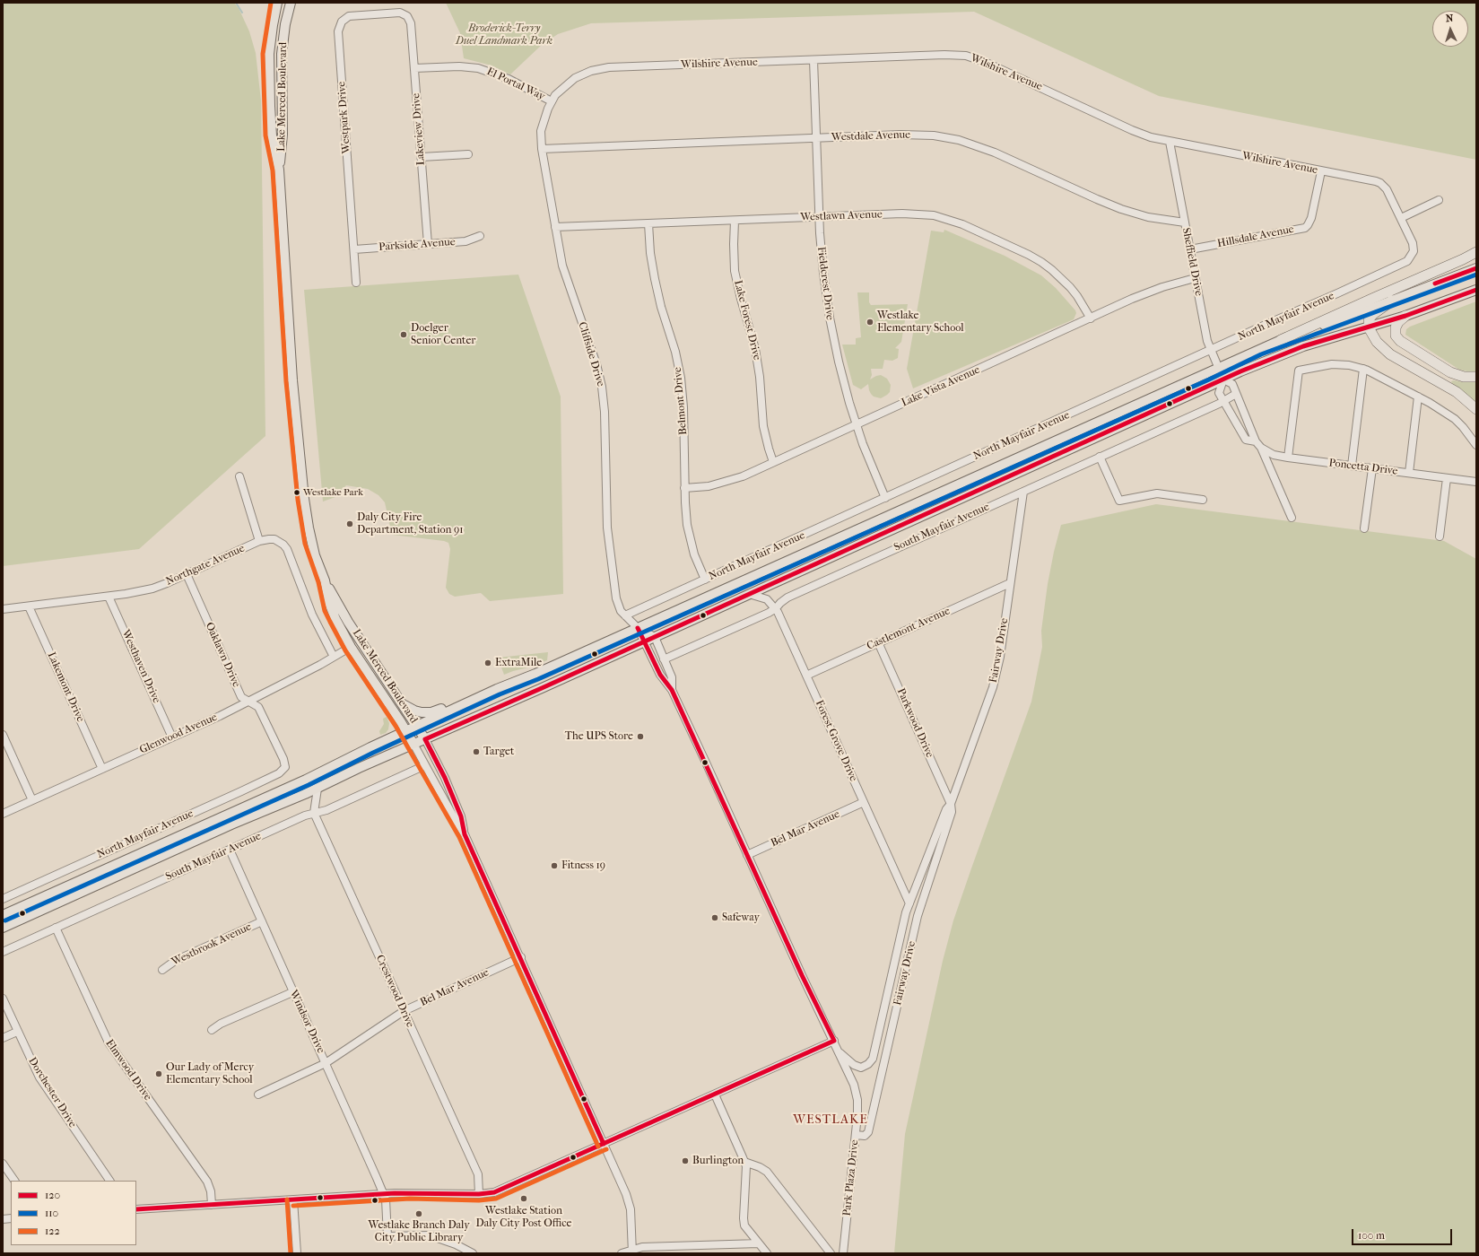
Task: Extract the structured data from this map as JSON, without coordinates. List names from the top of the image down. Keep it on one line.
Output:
{"streets":{"main road":["Lake Merced Boulevard"],"street":["Wilshire Avenue","El Portal Way","Westpark Drive","Lakeview Drive","Westdale Avenue","Westlawn Avenue","Hillsdale Avenue","Parkside Avenue","Sheffield Drive","Fieldcrest Drive","North Mayfair Avenue","Lake Forest Drive","Cliffside Drive","Lake Vista Avenue","Belmont Drive","Poncetta Drive","South Mayfair Avenue","Northgate Avenue","Castlemont Avenue","Fairway Drive","Oaklawn Drive","Westhaven Drive","Lakemont Drive","Parkwood Drive","Glenwood Avenue","Forest Grove Drive","Bel Mar Avenue","Westbrook Avenue","Crestwood Drive","Windsor Drive","Elmwood Drive","Dorchester Drive","Park Plaza Drive"]},"crossings":[["Wilshire Avenue","El Portal Way"],["Wilshire Avenue","Hillsdale Avenue"],["Wilshire Avenue","Sheffield Drive"],["Wilshire Avenue","Fieldcrest Drive"],["Wilshire Avenue","North Mayfair Avenue"],["Wilshire Avenue","Cliffside Drive"],["El Portal Way","Lakeview Drive"],["El Portal Way","Cliffside Drive"],["Lake Merced Boulevard","South Mayfair Avenue"],["Lake Merced Boulevard","Glenwood Avenue"],["Lake Merced Boulevard","Bel Mar Avenue"],["Westpark Drive","Lakeview Drive"],["Westpark Drive","Parkside Avenue"],["Lakeview Drive","Parkside Avenue"],["Westdale Avenue","Sheffield Drive"],["Westdale Avenue","Fieldcrest Drive"],["Westdale Avenue","Cliffside Drive"],["Westlawn Avenue","Fieldcrest Drive"],["Westlawn Avenue","Lake Forest Drive"],["Westlawn Avenue","Cliffside Drive"],["Westlawn Avenue","Lake Vista Avenue"],["Westlawn Avenue","Belmont Drive"],["Hillsdale Avenue","Sheffield Drive"],["Sheffield Drive","North Mayfair Avenue"],["Sheffield Drive","Lake Vista Avenue"],["Sheffield Drive","Poncetta Drive"],["Fieldcrest Drive","North Mayfair Avenue"],["Fieldcrest Drive","Lake Vista Avenue"],["North Mayfair Avenue","Cliffside Drive"],["North Mayfair Avenue","Belmont Drive"],["North Mayfair Avenue","Oaklawn Drive"],["Lake Forest Drive","Lake Vista Avenue"],["Cliffside Drive","Park Plaza Drive"],["Lake Vista Avenue","Belmont Drive"],["Poncetta Drive","South Mayfair Avenue"],["South Mayfair Avenue","Fairway Drive"],["South Mayfair Avenue","Forest Grove Drive"],["South Mayfair Avenue","Crestwood Drive"],["South Mayfair Avenue","Windsor Drive"],["South Mayfair Avenue","Elmwood Drive"],["South Mayfair Avenue","Park Plaza Drive"],["Northgate Avenue","Oaklawn Drive"],["Northgate Avenue","Westhaven Drive"],["Northgate Avenue","Lakemont Drive"],["Northgate Avenue","Glenwood Avenue"],["Castlemont Avenue","Fairway Drive"],["Castlemont Avenue","Parkwood Drive"],["Castlemont Avenue","Forest Grove Drive"],["Fairway Drive","Parkwood Drive"],["Fairway Drive","Forest Grove Drive"],["Fairway Drive","Park Plaza Drive"],["Oaklawn Drive","Glenwood Avenue"],["Westhaven Drive","Glenwood Avenue"],["Lakemont Drive","Glenwood Avenue"],["Forest Grove Drive","Bel Mar Avenue"],["Bel Mar Avenue","Crestwood Drive"],["Bel Mar Avenue","Windsor Drive"],["Bel Mar Avenue","Park Plaza Drive"],["Westbrook Avenue","Windsor Drive"]],"districts":["WESTLAKE"],"parks":["Broderick-Terry Duel Landmark Park"],"places":["Westlake Elementary School","Doelger Senior Center","Westlake Park","Daly City Fire Department, Station 91","ExtraMile","The UPS Store","Target","Fitness 19","Safeway","Our Lady of Mercy Elementary School","Burlington","Westlake Station Daly City Post Office","Westlake Branch Daly City Public Library"],"lines":["transit line 122","transit line 120","transit line 110"],"legend":["120","110","122"],"scale_bar":"100 m","north":"top"}
